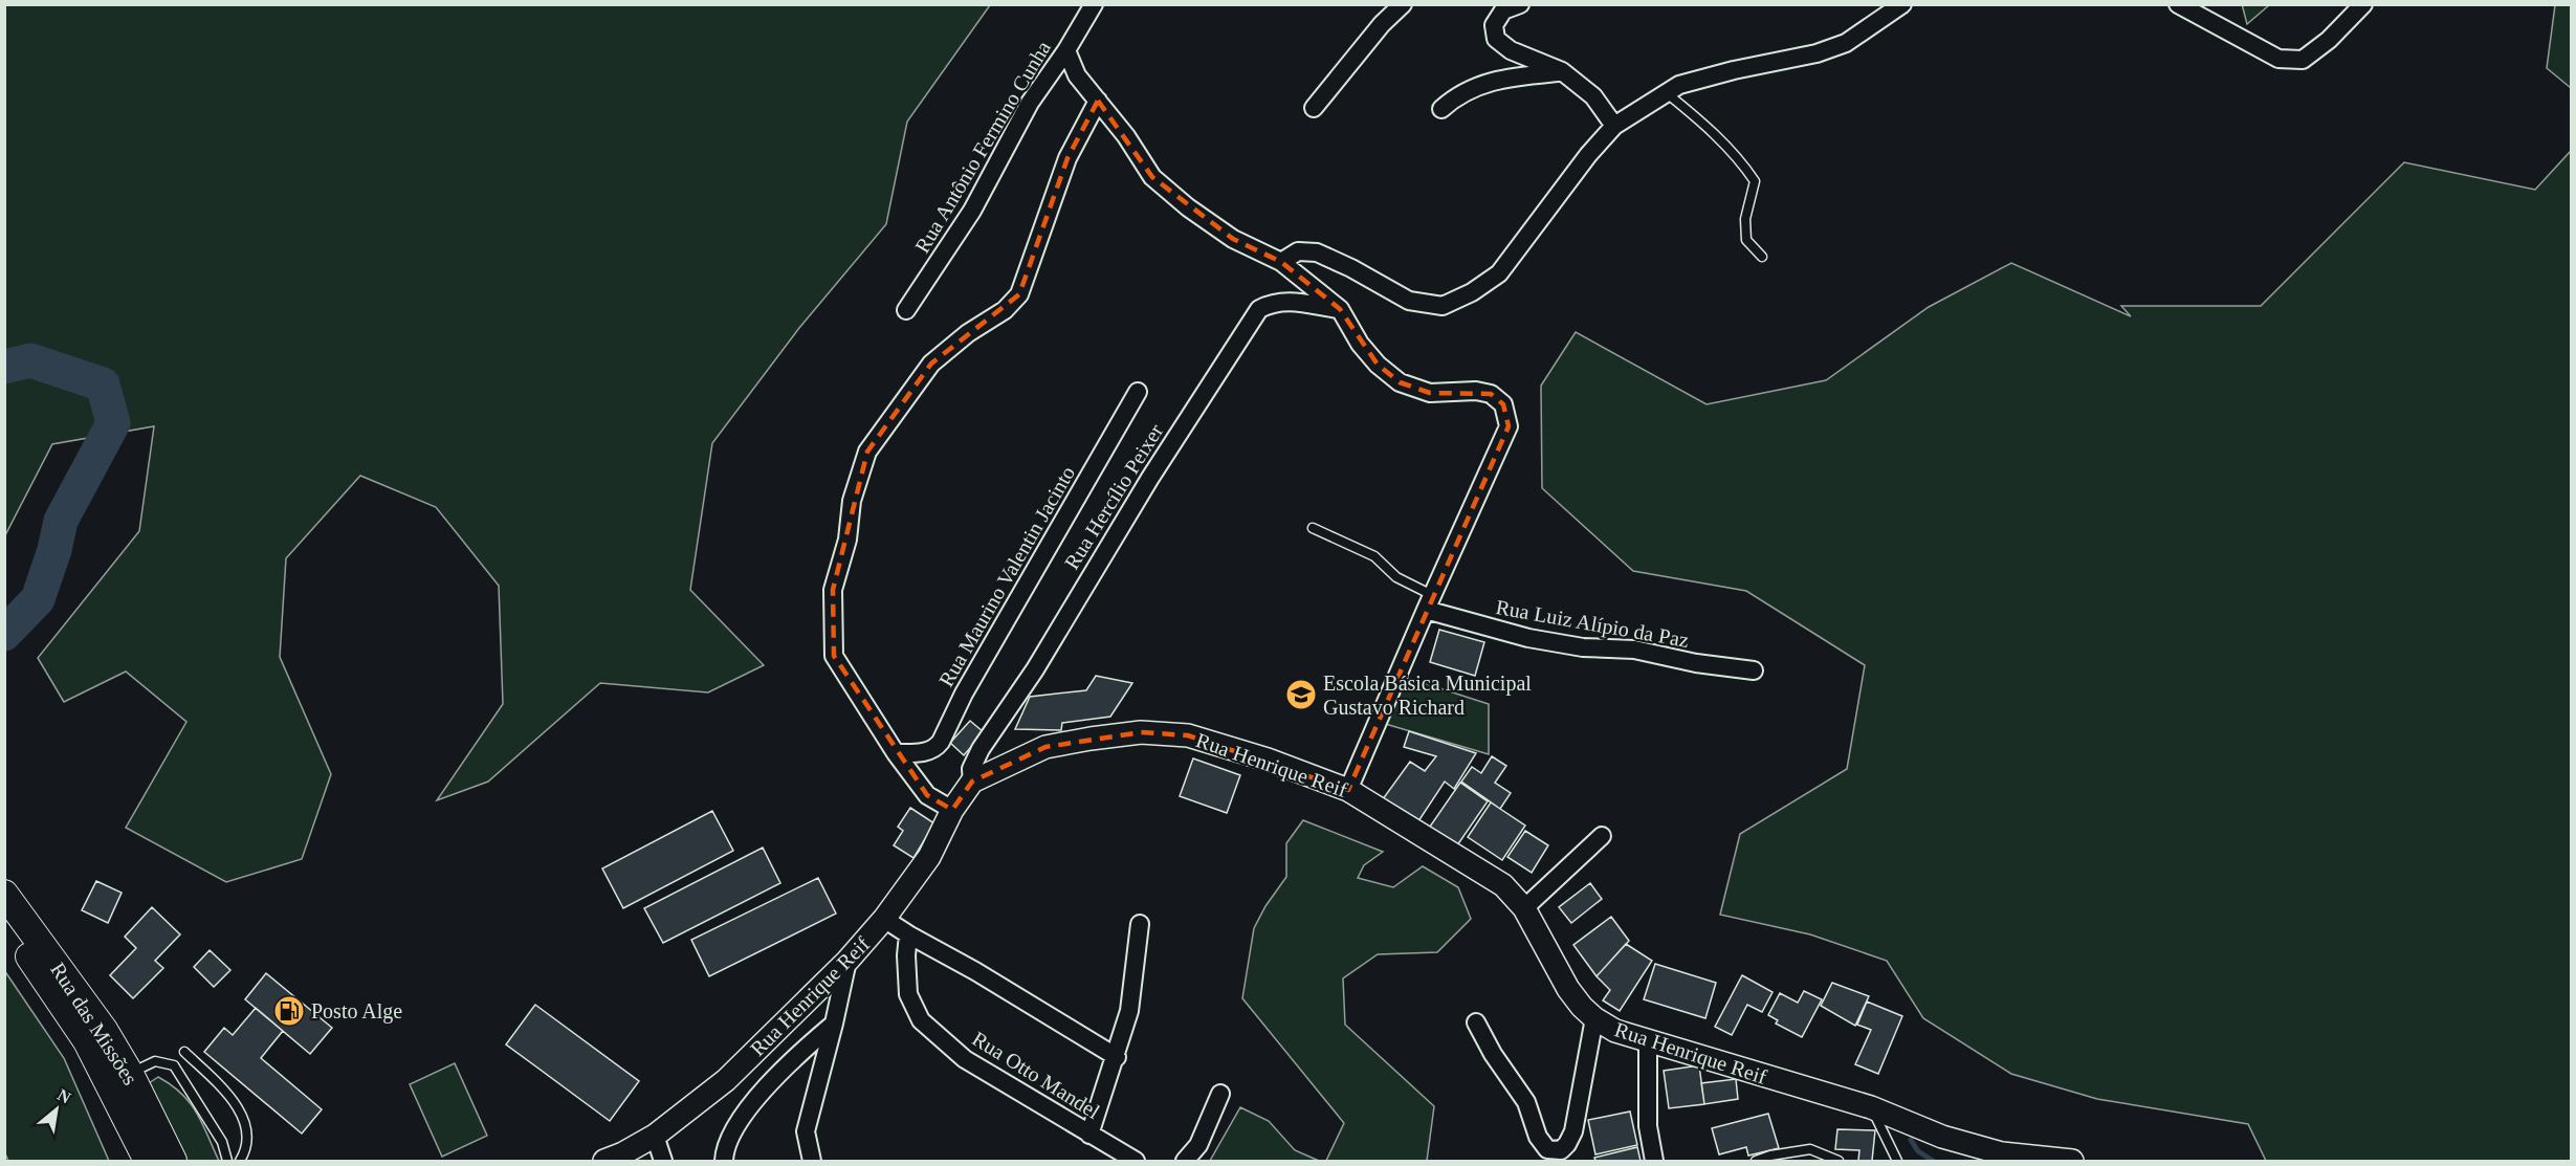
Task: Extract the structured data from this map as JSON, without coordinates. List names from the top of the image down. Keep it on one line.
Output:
{"streets":{"main road":["Rua das Missões"],"street":["Rua Antônio Fermino Cunha","Rua Hercílio Peixer","Rua Maurino Valentin Jacinto","Rua Luiz Alípio da Paz","Rua Henrique Reif","Rua Otto Mandel"]},"crossings":[["Rua Hercílio Peixer","Rua Henrique Reif"]],"places":{"school or university":["Escola Básica Municipal Gustavo Richard"],"fuel station":["Posto Alge"]},"north":"top right"}
